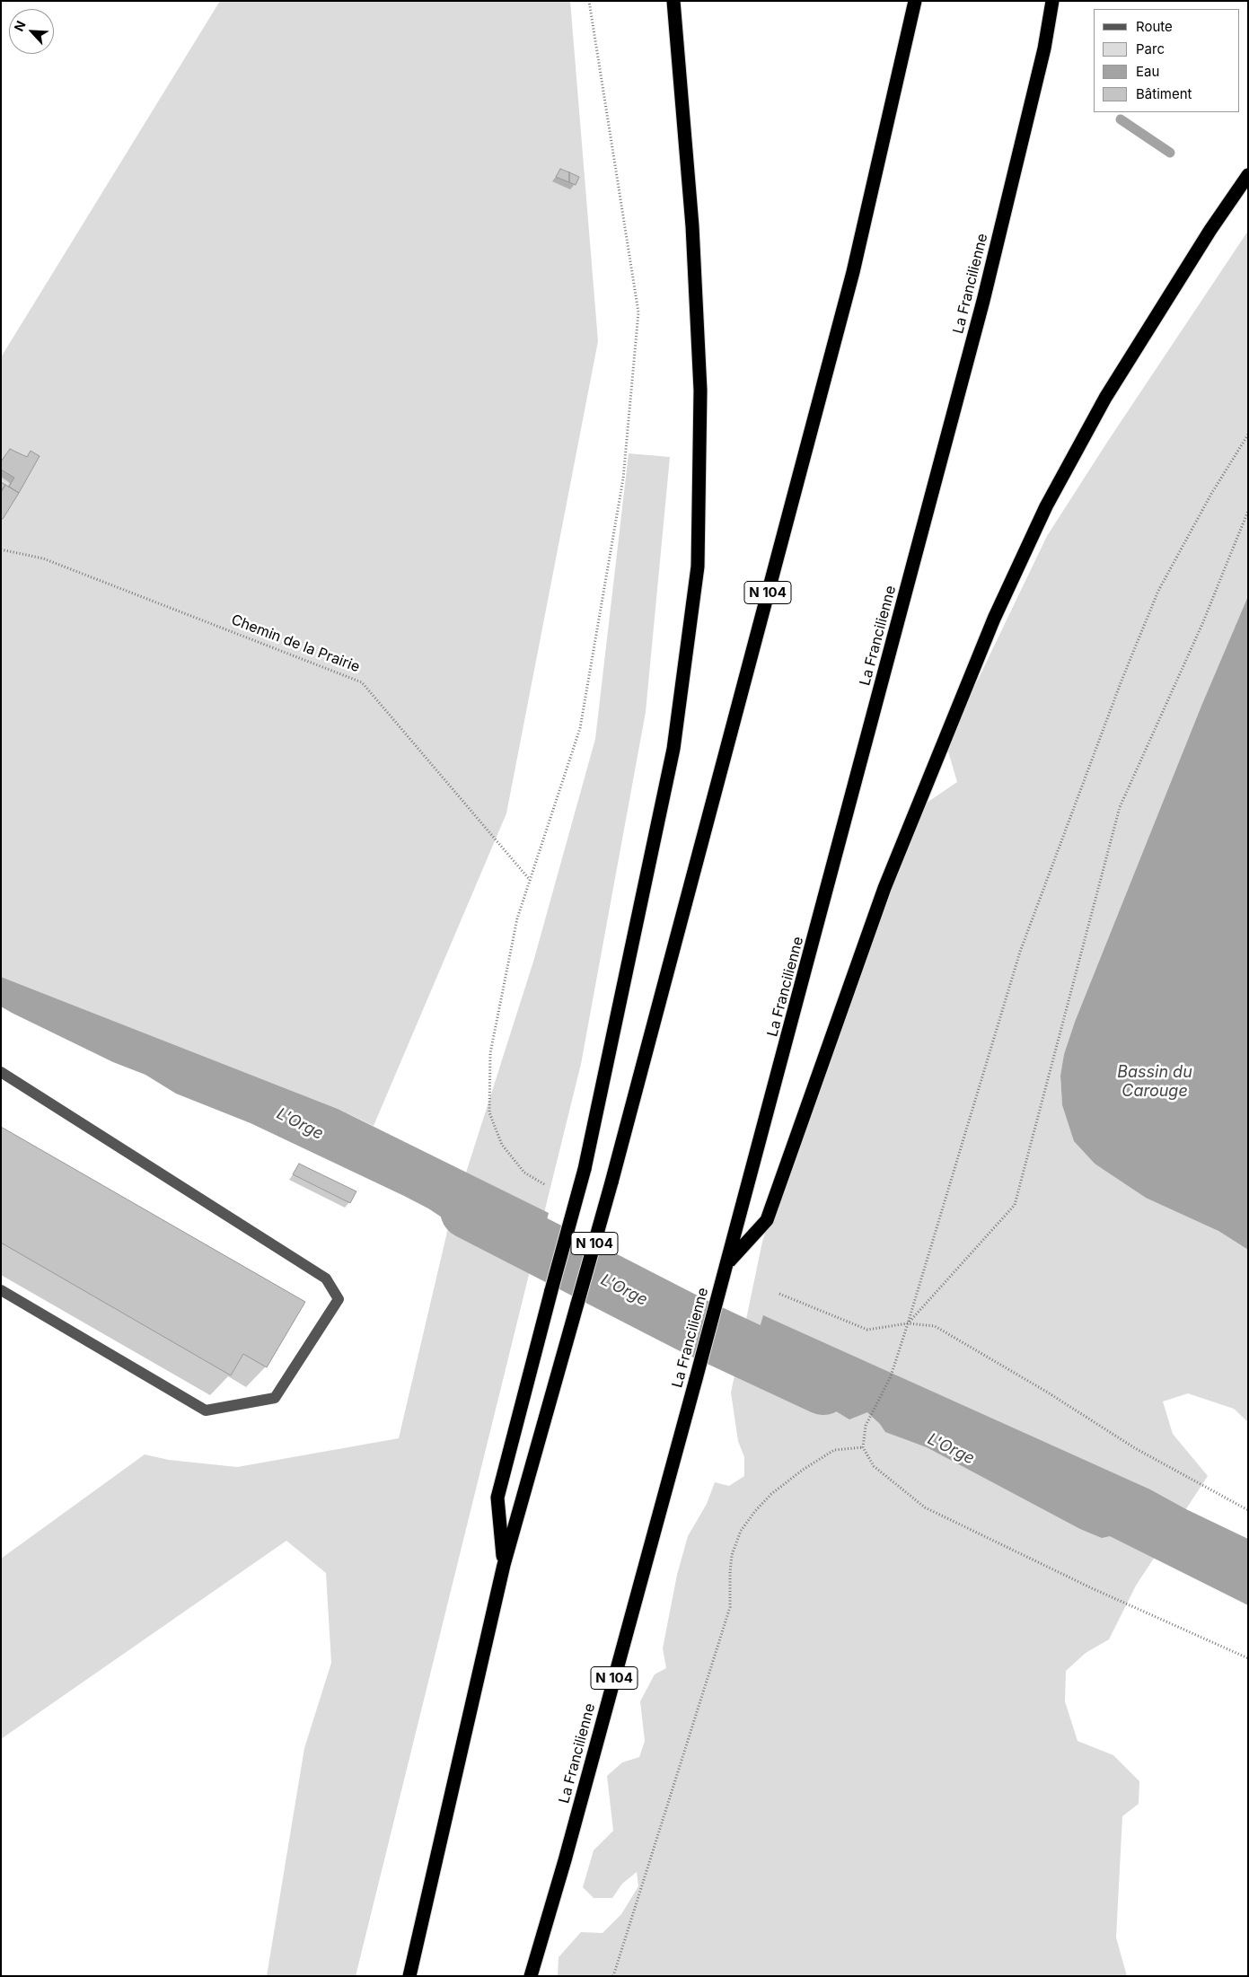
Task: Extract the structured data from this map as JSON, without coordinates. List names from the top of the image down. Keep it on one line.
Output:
{"streets":{"highway":["La Francilienne","N 104"],"path":["Chemin de la Prairie"]},"water":["Bassin du Carouge","L'Orge"],"legend":["Route","Parc","Eau","Bâtiment"],"north":"top left"}
